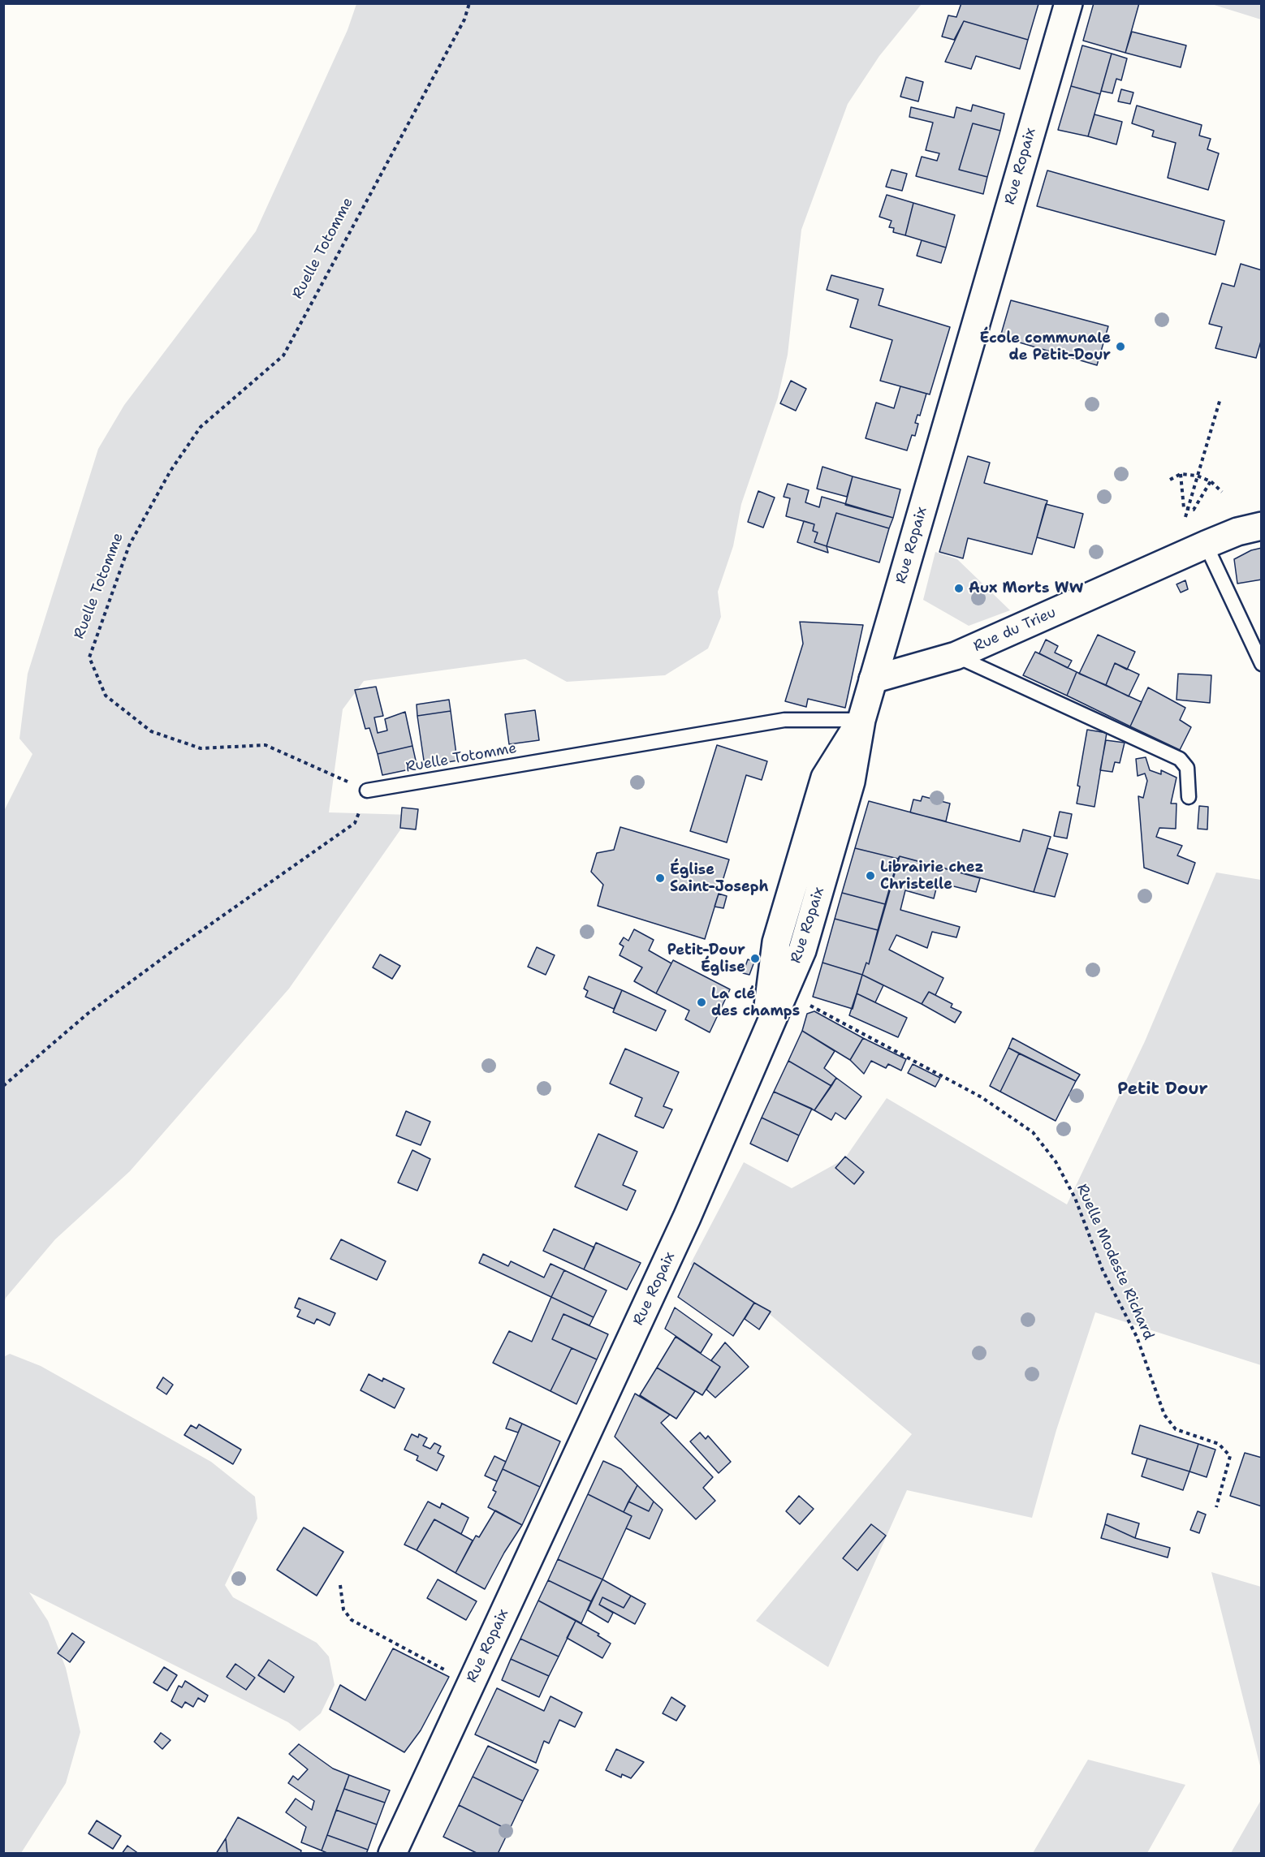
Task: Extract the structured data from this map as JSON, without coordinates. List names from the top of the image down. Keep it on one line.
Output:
{"streets":{"street":["Rue Ropaix","Rue du Trieu"],"lane":["Ruelle Totomme"],"path":["Ruelle Modeste Richard"]},"crossings":[["Rue Ropaix","Ruelle Totomme"],["Rue Ropaix","Rue du Trieu"],["Rue Ropaix","Ruelle Modeste Richard"]],"districts":["Petit Dour"],"places":["École communale de Petit-Dour","Aux Morts WW","Librairie chez Christelle","Église Saint-Joseph","Petit-Dour Église","La clé des champs"]}
